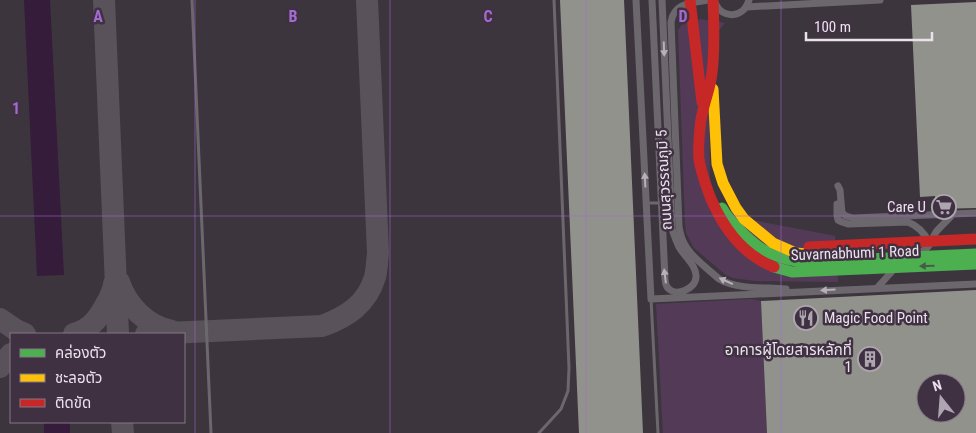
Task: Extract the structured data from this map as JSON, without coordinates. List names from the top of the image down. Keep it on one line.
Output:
{"streets":{"highway":["Suvarnabhumi 1 Road"],"street":["ถนนสุวรรณภูมิ 5"]},"places":{"supermarket":["Care U"],"restaurant":["Magic Food Point"],"building":["อาคารผู้โดยสารหลักที่ 1"]},"legend":["คล่องตัว","ชะลอตัว","ติดขัด"],"scale_bar":"100 m","north":"top","grid":{"columns":["A","B","C","D"],"rows":["1"]}}
